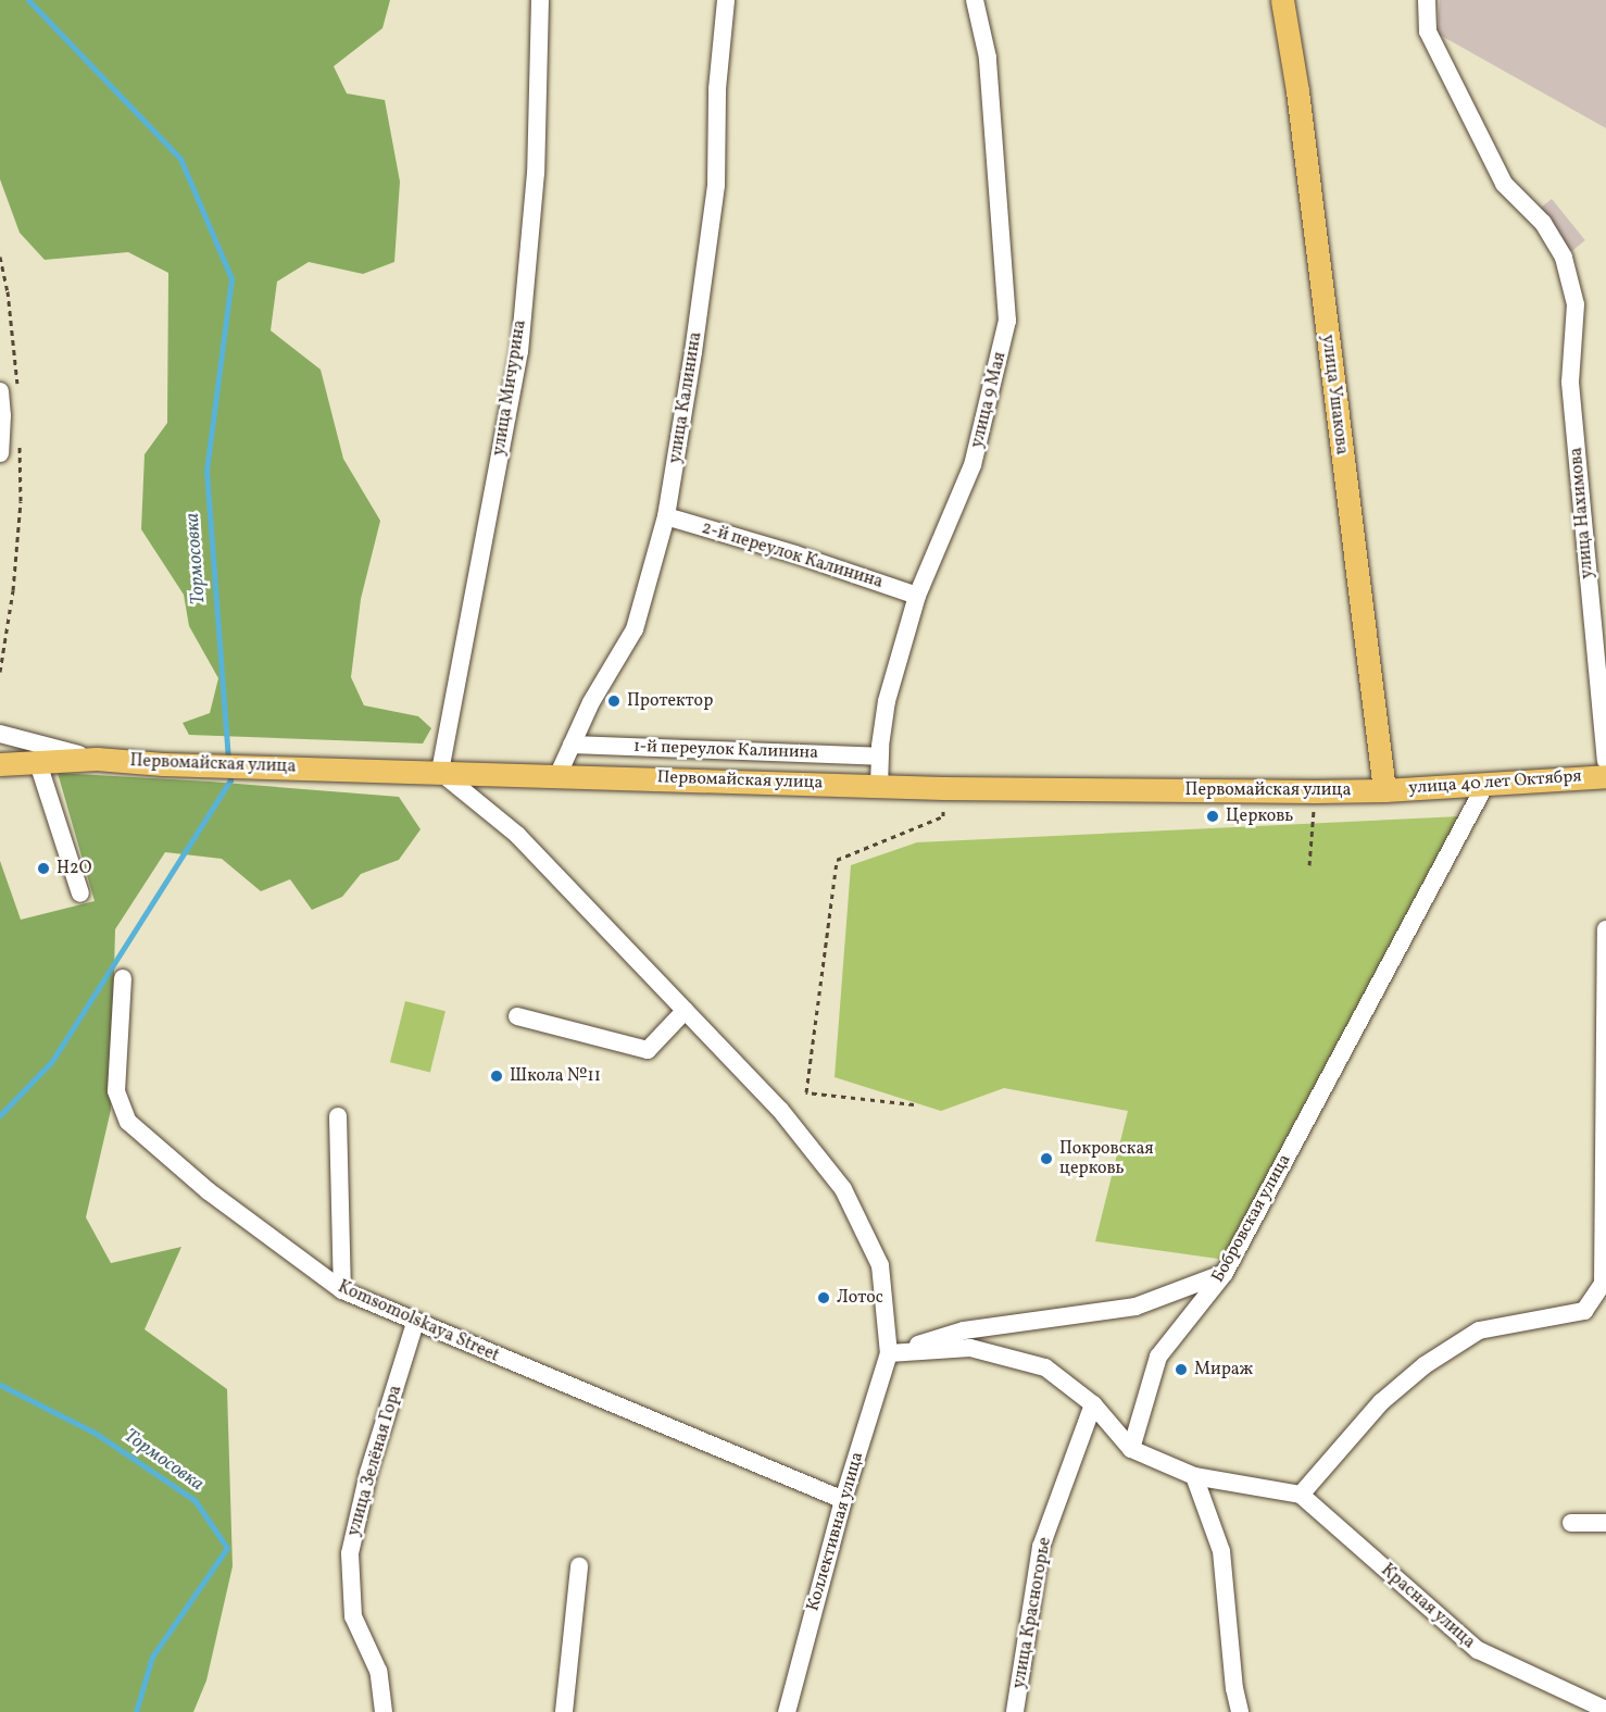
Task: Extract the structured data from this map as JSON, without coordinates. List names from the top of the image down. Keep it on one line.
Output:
{"streets":{"main road":["улица Ушакова","Первомайская улица","улица 40 лет Октября"],"street":["улица Мичурина","улица Калинина","улица 9 Мая","улица Нахимова","2-й переулок Калинина","1-й переулок Калинина","Бобровская улица","Komsomolskaya Street","улица Зелёная Гора","Коллективная улица","Красная улица","улица Красногорье"]},"crossings":[["улица Мичурина","Первомайская улица"],["улица Ушакова","Первомайская улица"],["улица Ушакова","улица 40 лет Октября"],["улица Калинина","2-й переулок Калинина"],["улица Калинина","1-й переулок Калинина"],["улица Калинина","Первомайская улица"],["улица 9 Мая","2-й переулок Калинина"],["улица 9 Мая","1-й переулок Калинина"],["улица 9 Мая","Первомайская улица"],["Первомайская улица","улица 40 лет Октября"],["улица 40 лет Октября","Бобровская улица"],["Komsomolskaya Street","улица Зелёная Гора"],["Komsomolskaya Street","Коллективная улица"]],"water":["Тормосовка"],"places":["Протектор","Церковь","H2O","Школа №11","Покровская церковь","Лотос","Мираж"]}
